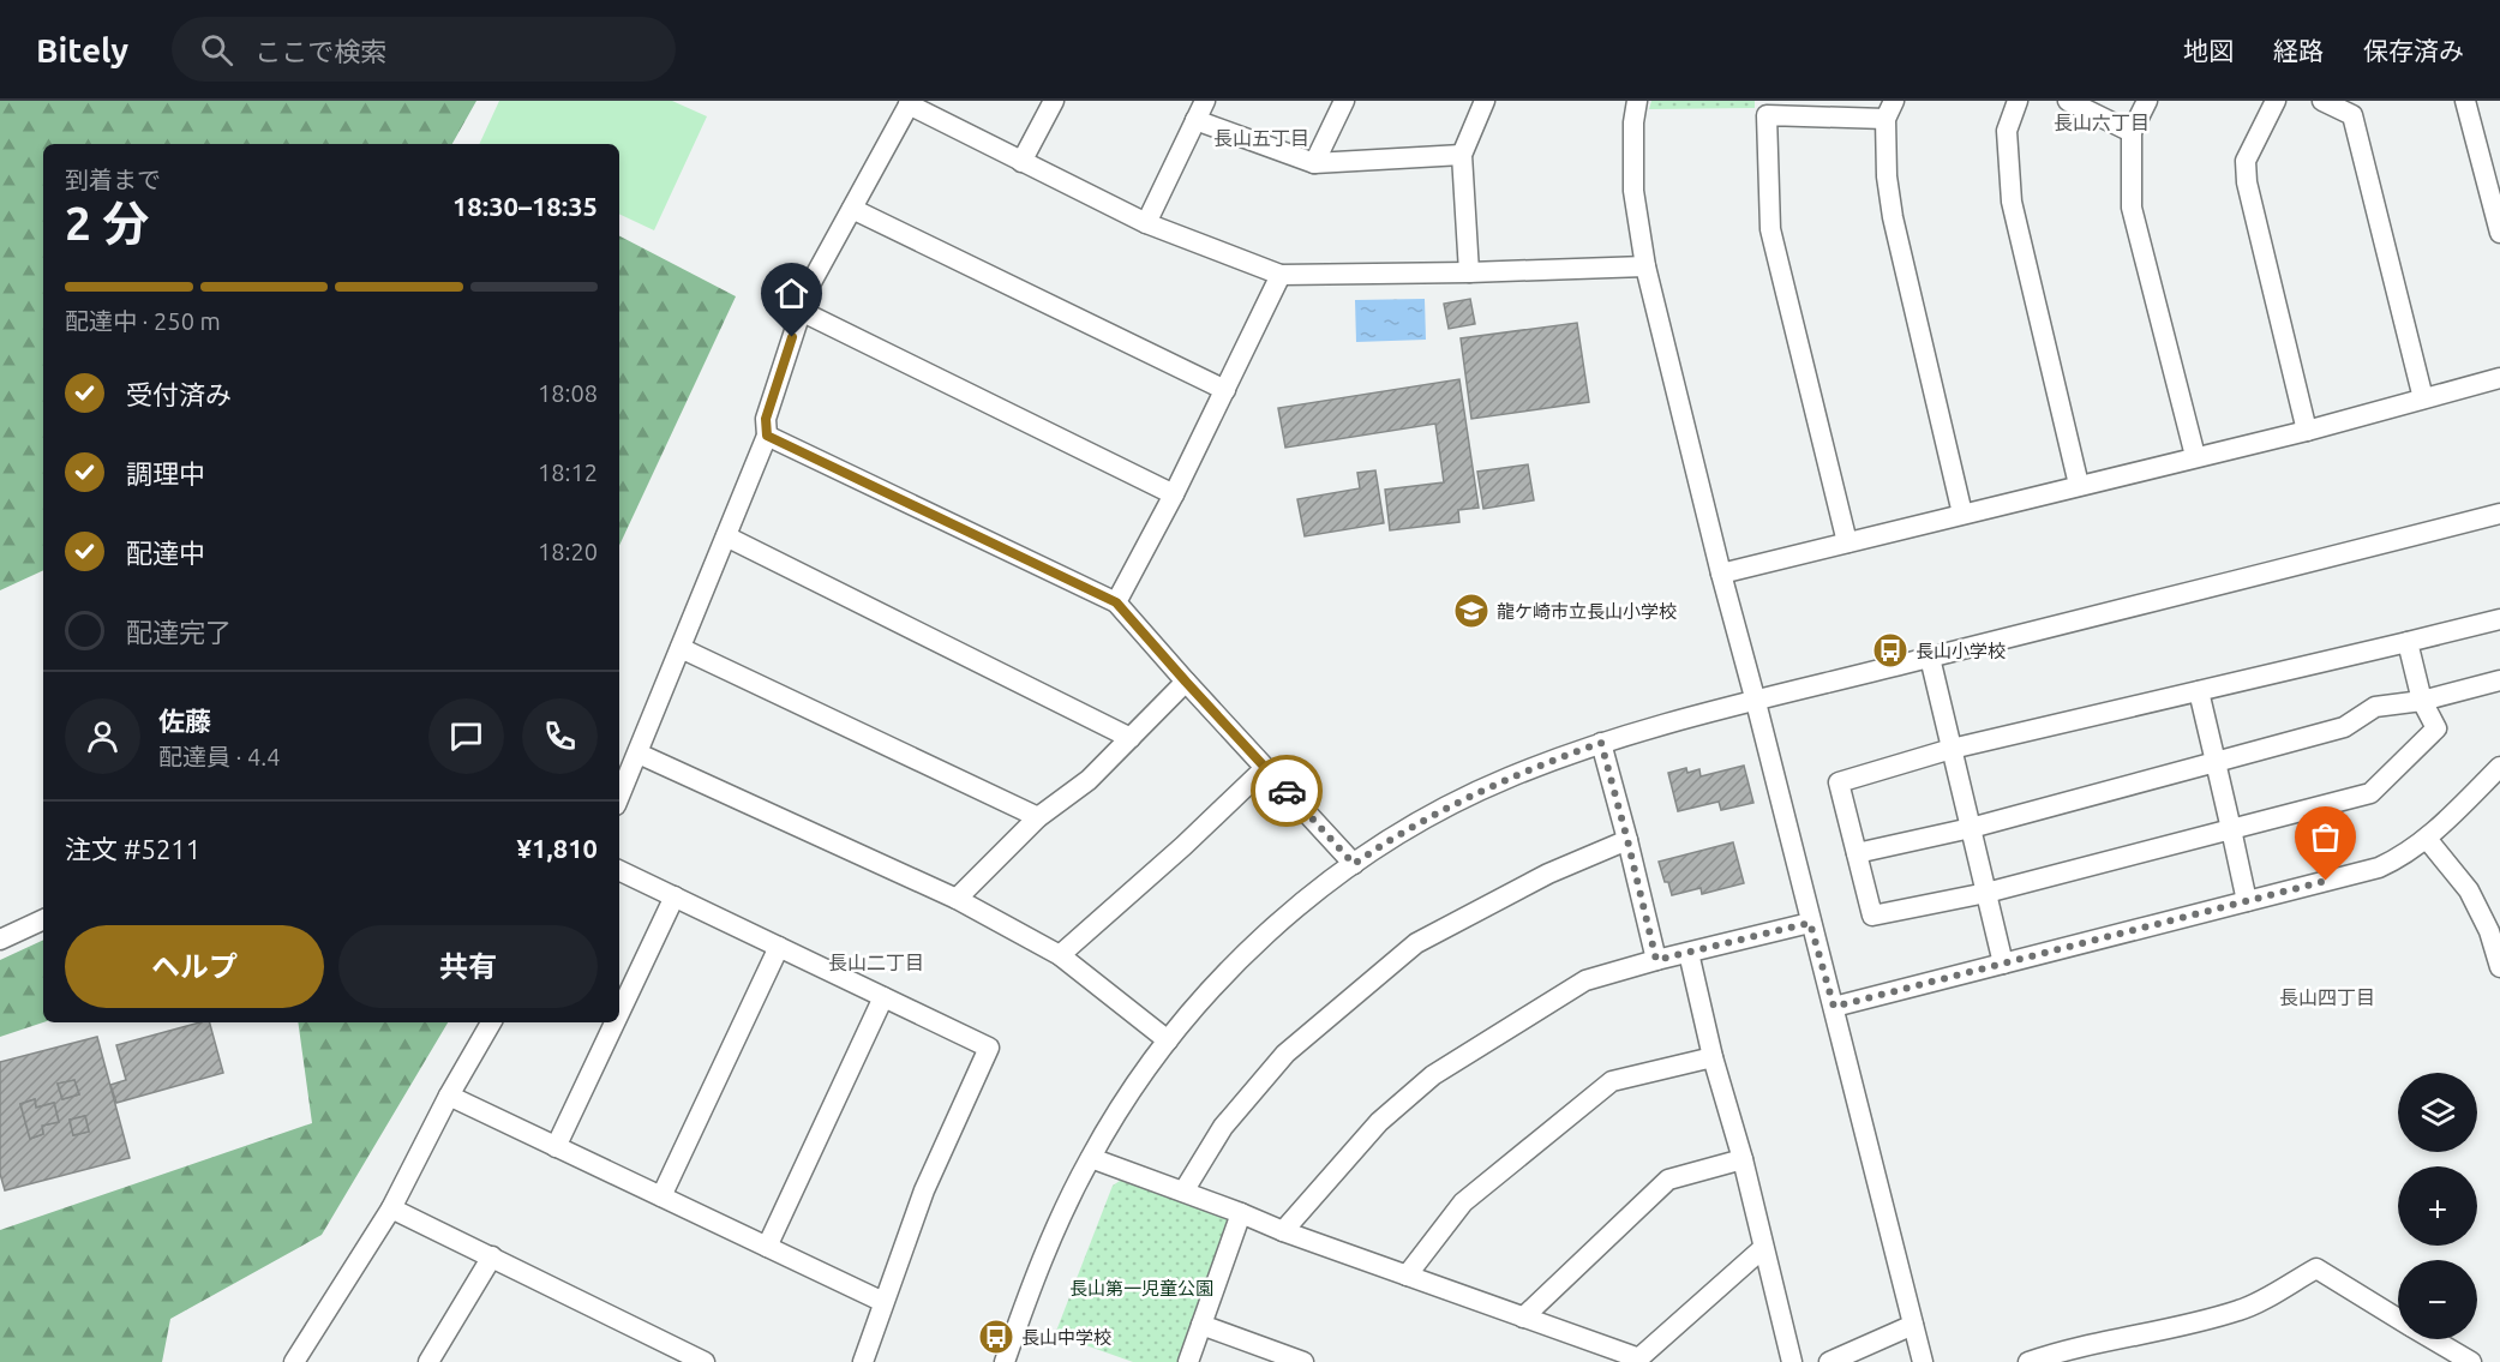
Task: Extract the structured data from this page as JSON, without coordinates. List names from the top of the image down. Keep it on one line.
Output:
{"districts":["長山六丁目","長山五丁目","長山二丁目","長山四丁目"],"parks":["長山第一児童公園"],"places":{"school or university":["龍ケ崎市立長山小学校"],"bus stop":["長山小学校","長山中学校"]},"page":{"header":"Bitely","search":"ここで検索","nav":["地図","経路","保存済み"],"heading":["2 分","到着まで","18:30–18:35"],"panel":["佐藤","配達員 · 4.4","注文 #5211","¥1,810"],"bar":"配達中 · 250 m","list":[["受付済み","18:08"],["調理中","18:12"],["配達中","18:20"],"配達完了"],"buttons":["ヘルプ","共有"],"map_buttons":["+","−"]}}
